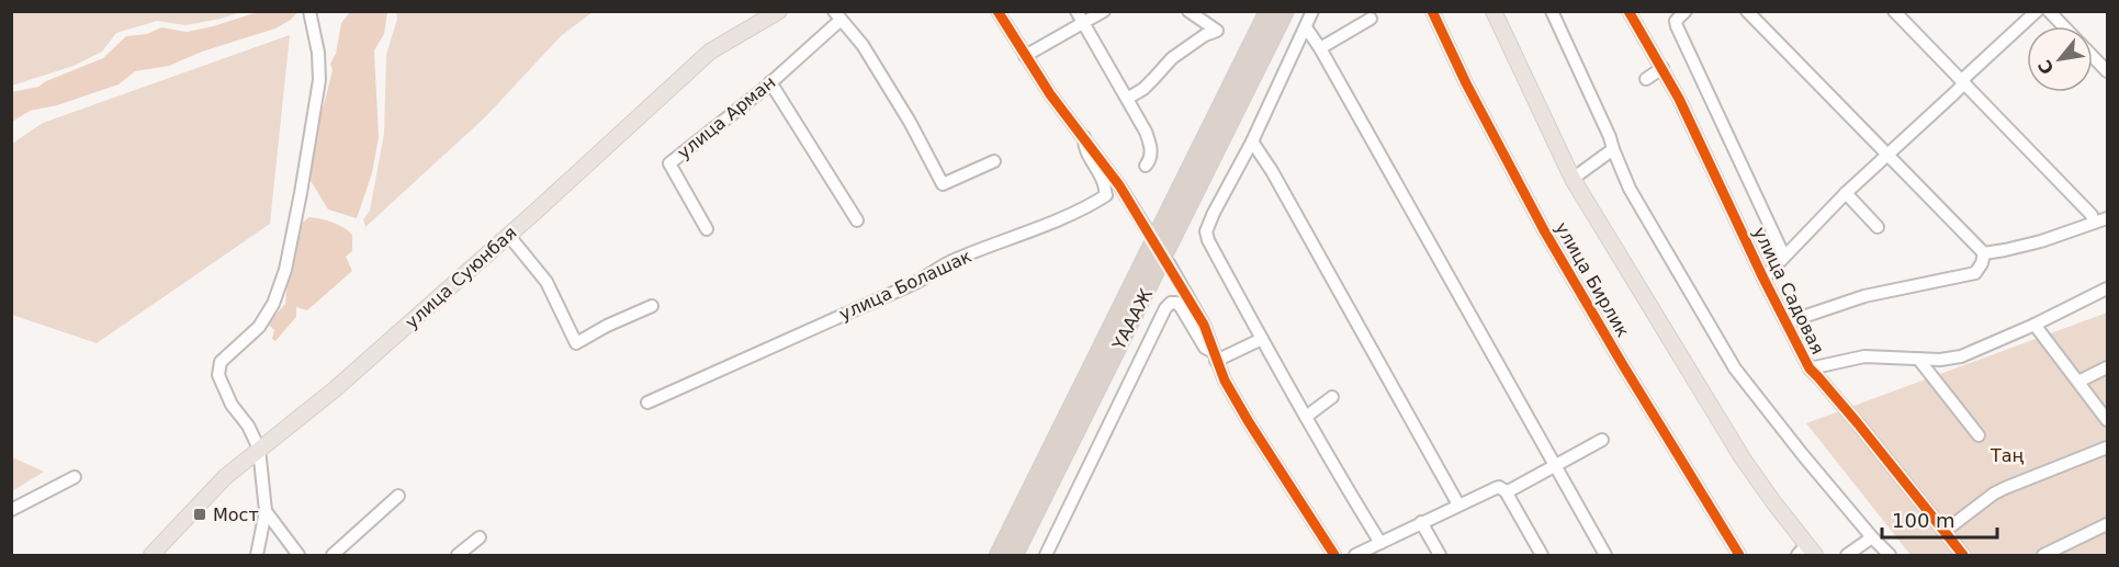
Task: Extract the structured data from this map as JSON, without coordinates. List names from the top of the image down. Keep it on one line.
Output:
{"streets":{"highway":["ҮАААЖ"],"main road":["улица Суюнбая"],"street":["улица Арман","улица Бирлик","улица Болашак","улица Садовая"]},"parks":["Таң"],"places":{"transit":["Мост"]},"scale_bar":"100 m","north":"bottom left"}
